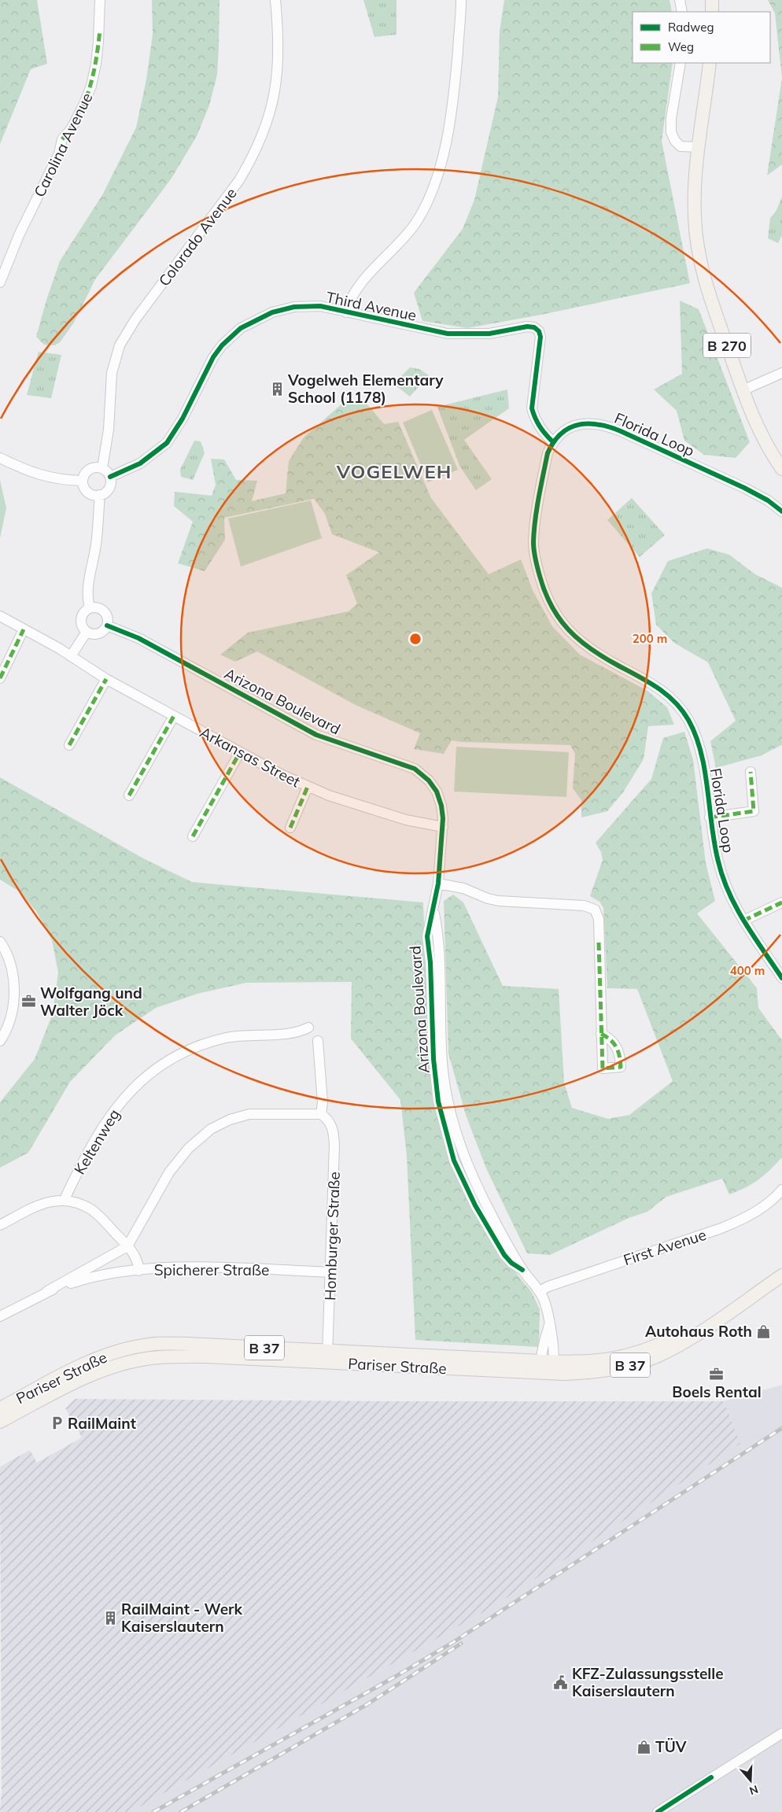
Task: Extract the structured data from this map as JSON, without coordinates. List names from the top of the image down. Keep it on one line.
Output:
{"streets":{"main road":["B 270","B 37","Pariser Straße"],"street":["Carolina Avenue","Colorado Avenue","Third Avenue","Florida Loop","Arizona Boulevard","Arkansas Street","Keltenweg","Homburger Straße","First Avenue","Spicherer Straße"]},"crossings":[["Colorado Avenue","Third Avenue"],["Third Avenue","Florida Loop"],["Arizona Boulevard","Arkansas Street"],["Arizona Boulevard","First Avenue"],["Arizona Boulevard","Pariser Straße"],["Homburger Straße","Spicherer Straße"],["Homburger Straße","Pariser Straße"]],"districts":["VOGELWEH"],"places":{"building":["Vogelweh Elementary School (1178)","RailMaint - Werk Kaiserslautern"],"office":["Wolfgang und Walter Jöck","Boels Rental"],"shop":["Autohaus Roth","TÜV"],"parking":["RailMaint"],"public building":["KFZ-Zulassungsstelle Kaiserslautern"]},"legend":["Radweg","Weg"],"north":"bottom","rings":["200 m","400 m"]}
